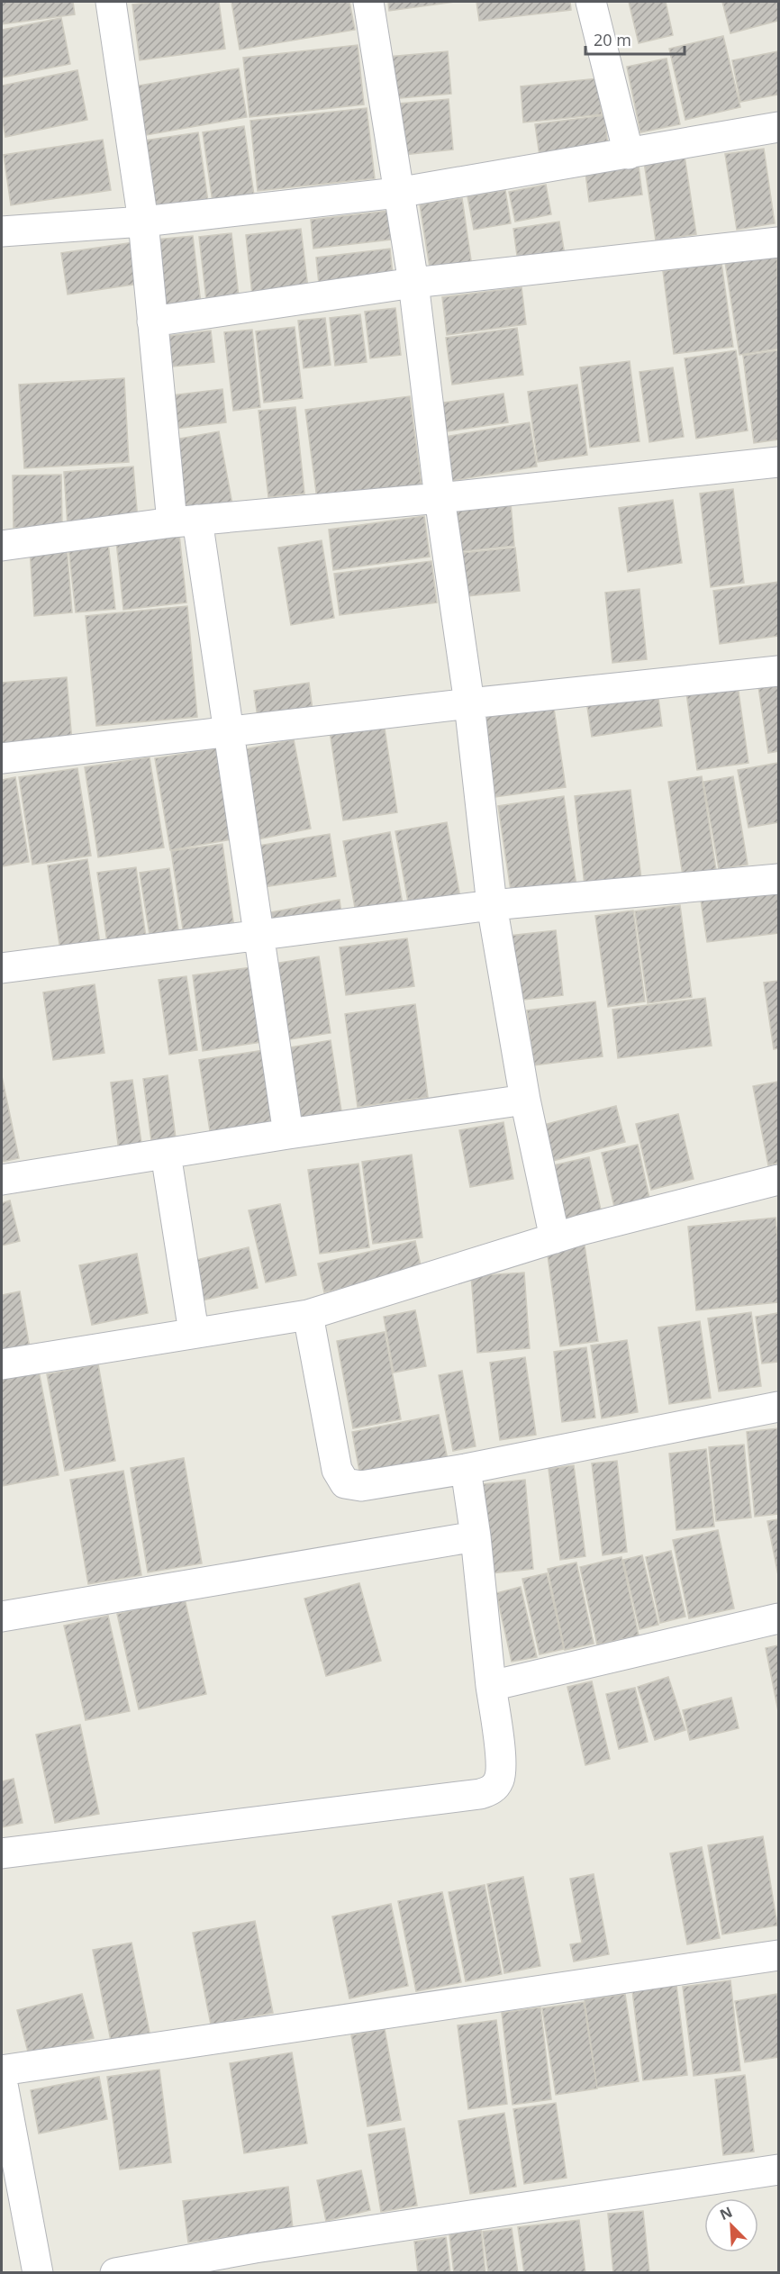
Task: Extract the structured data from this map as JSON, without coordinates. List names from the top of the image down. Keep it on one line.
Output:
{"scale_bar":"20 m","north":"top left"}
